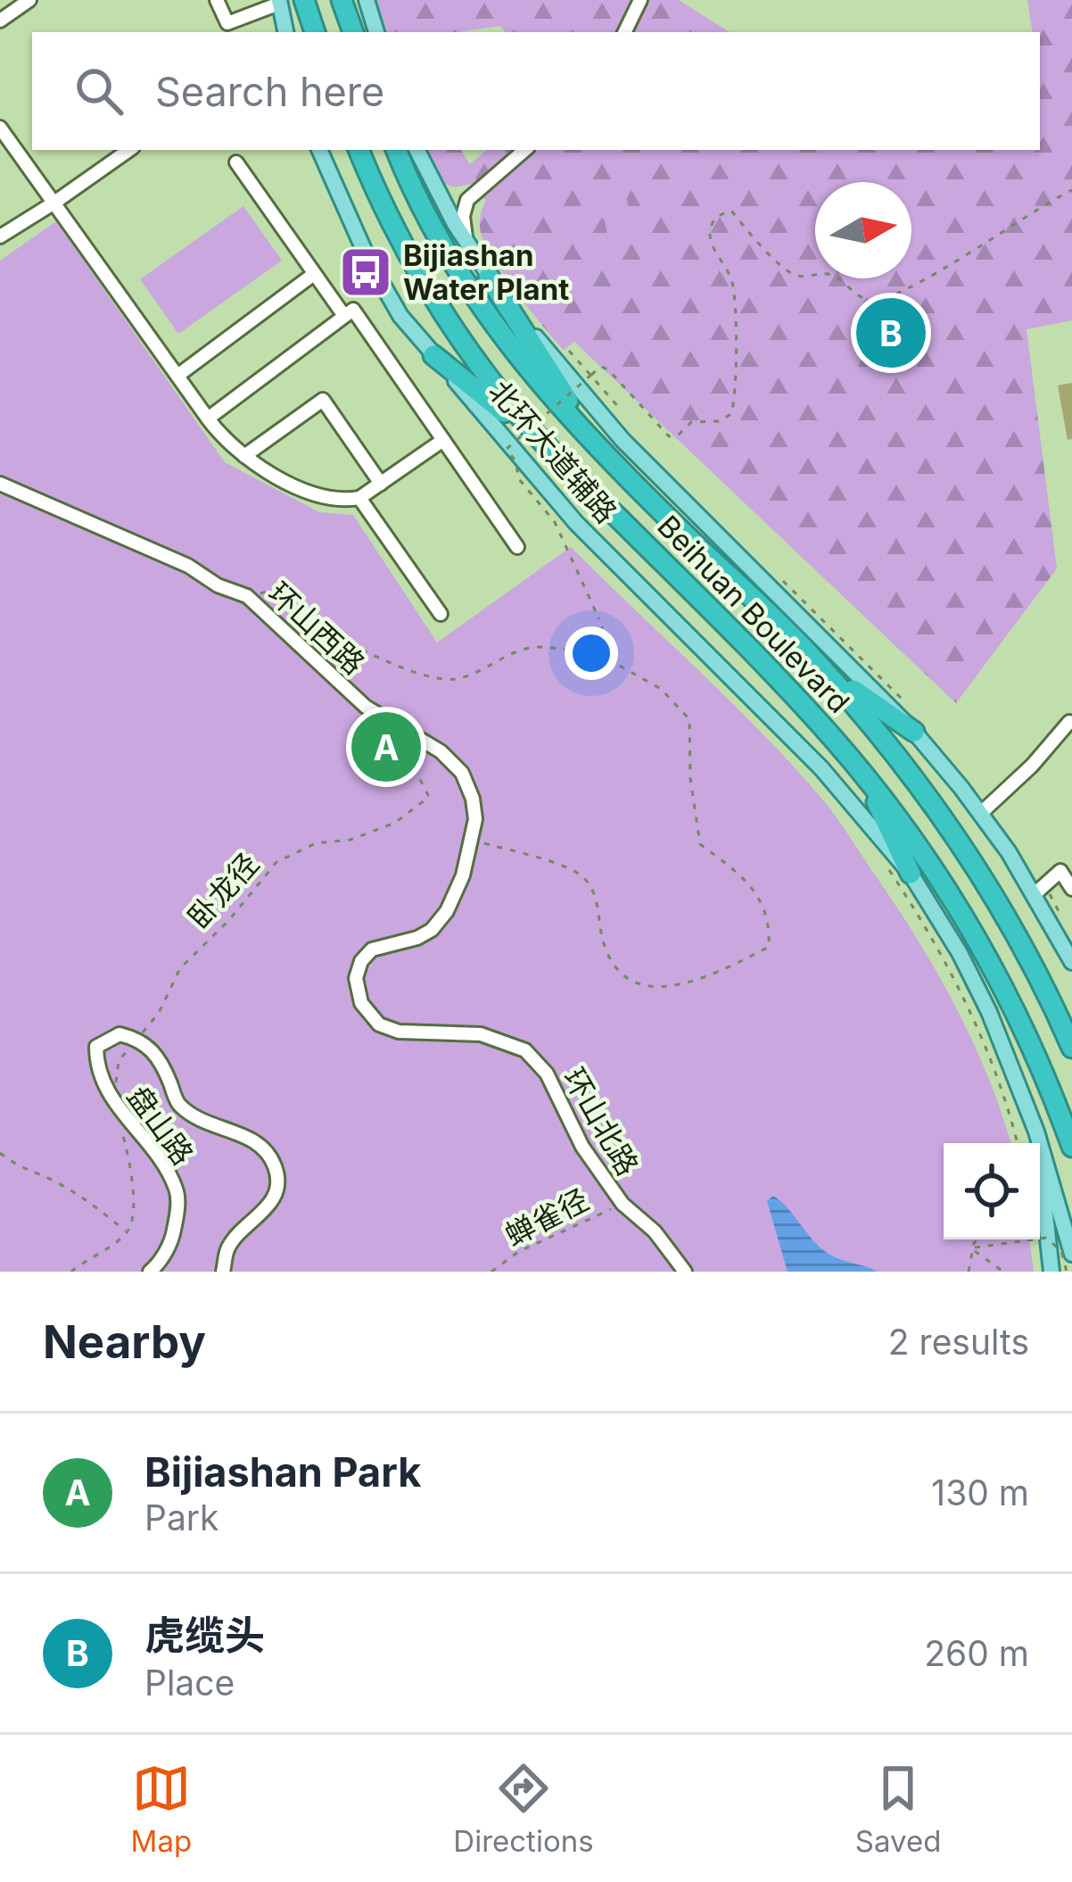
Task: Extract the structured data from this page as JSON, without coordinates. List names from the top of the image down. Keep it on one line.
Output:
{"streets":{"highway":["Beihuan Boulevard"],"main road":["北环大道辅路"],"street":["环山西路","环山北路","盘山路"],"path":["卧龙径","蝉雀径"]},"crossings":[["环山西路","卧龙径"],["环山西路","环山北路"],["卧龙径","盘山路"],["环山北路","蝉雀径"]],"places":{"bus stop":["Bijiashan Water Plant"]},"north":"right","page":{"search":"Search here","pins":["B","A"],"heading":["Nearby","2 results"],"list":[{"mark":"A","name":"Bijiashan Park","note":"Park","value":"130 m"},{"mark":"B","name":"虎缆头","note":"Place","value":"260 m"}],"nav":["Map","Directions","Saved"]}}
